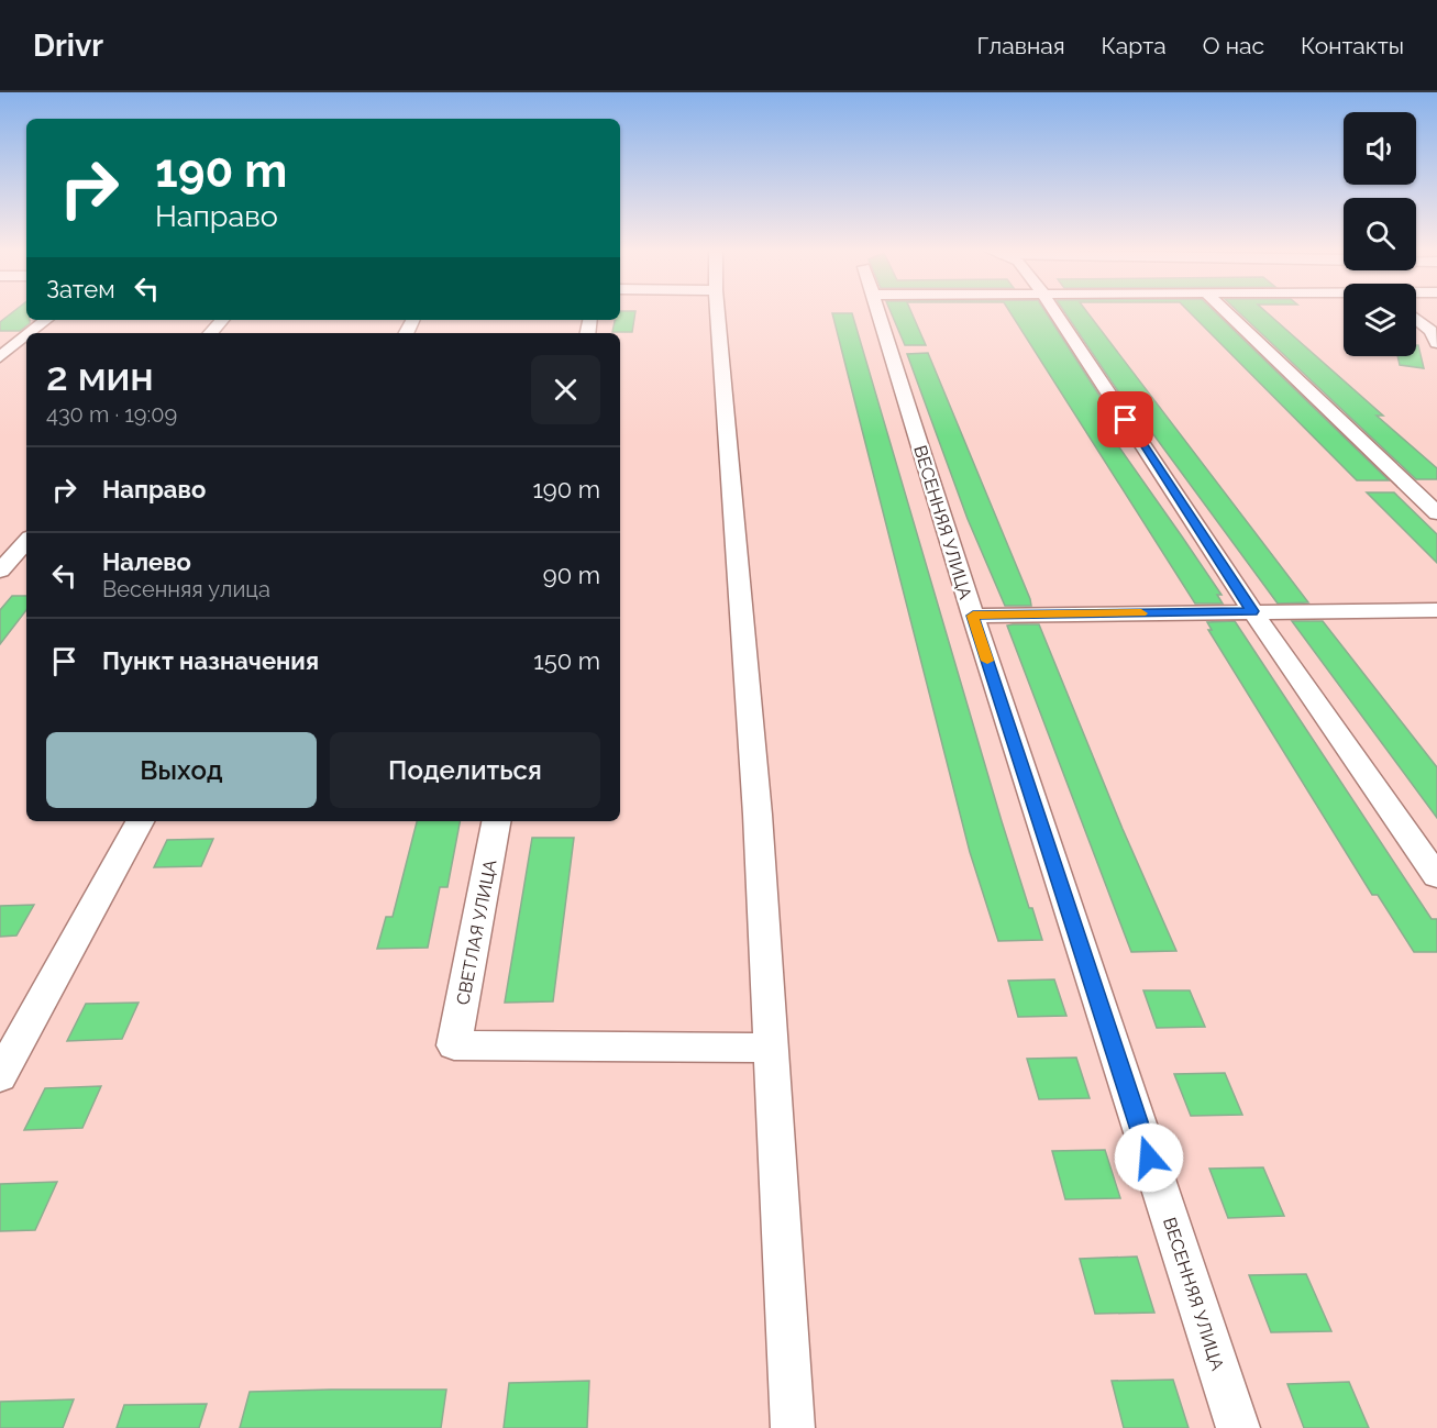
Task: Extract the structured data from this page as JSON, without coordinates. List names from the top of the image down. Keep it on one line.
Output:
{"streets":{"street":["ВЕСЕННЯЯ УЛИЦА","СВЕТЛАЯ УЛИЦА"]},"page":{"header":"Drivr","nav":["Главная","Карта","О нас","Контакты"],"turn":["190 m","Направо"],"then":"Затем","heading":["2 мин","430 m · 19:09"],"list":[{"name":"Направо","value":"190 m"},{"name":"Налево","note":"Весенняя улица","value":"90 m"},{"name":"Пункт назначения","value":"150 m"}],"buttons":["Выход","Поделиться"]}}
